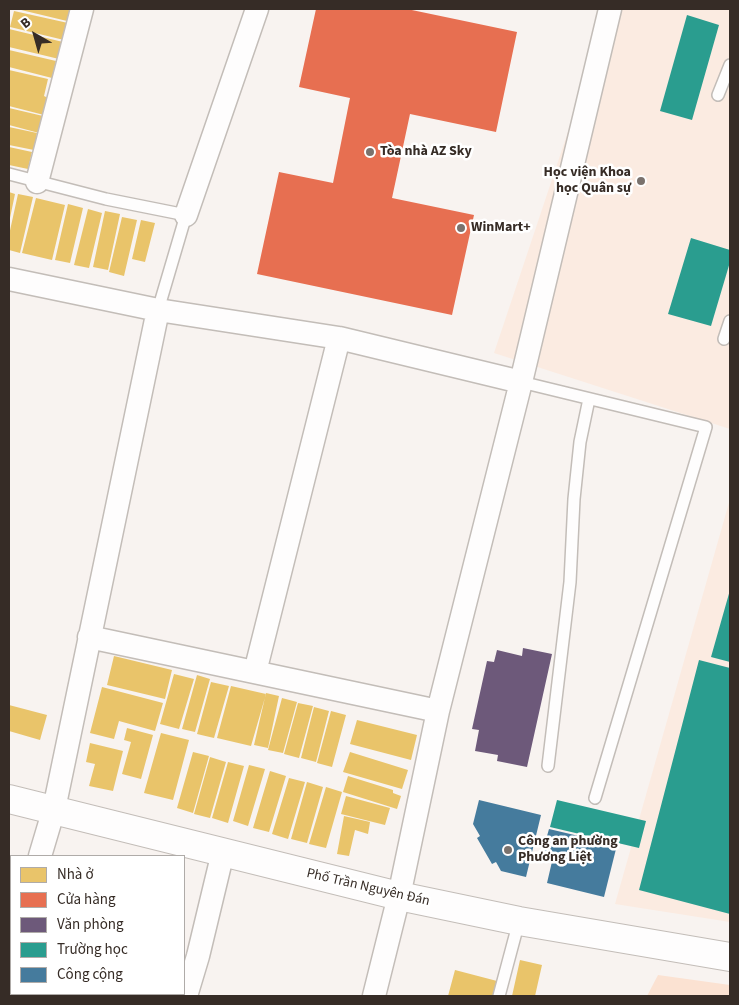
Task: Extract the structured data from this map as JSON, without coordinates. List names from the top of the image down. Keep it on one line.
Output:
{"streets":{"street":["Phố Trần Nguyên Đán"]},"places":["Tòa nhà AZ Sky","Học viện Khoa học Quân sự","WinMart+","Công an phường Phương Liệt"],"legend":["Nhà ở","Cửa hàng","Văn phòng","Trường học","Công cộng"],"north":"top left"}
